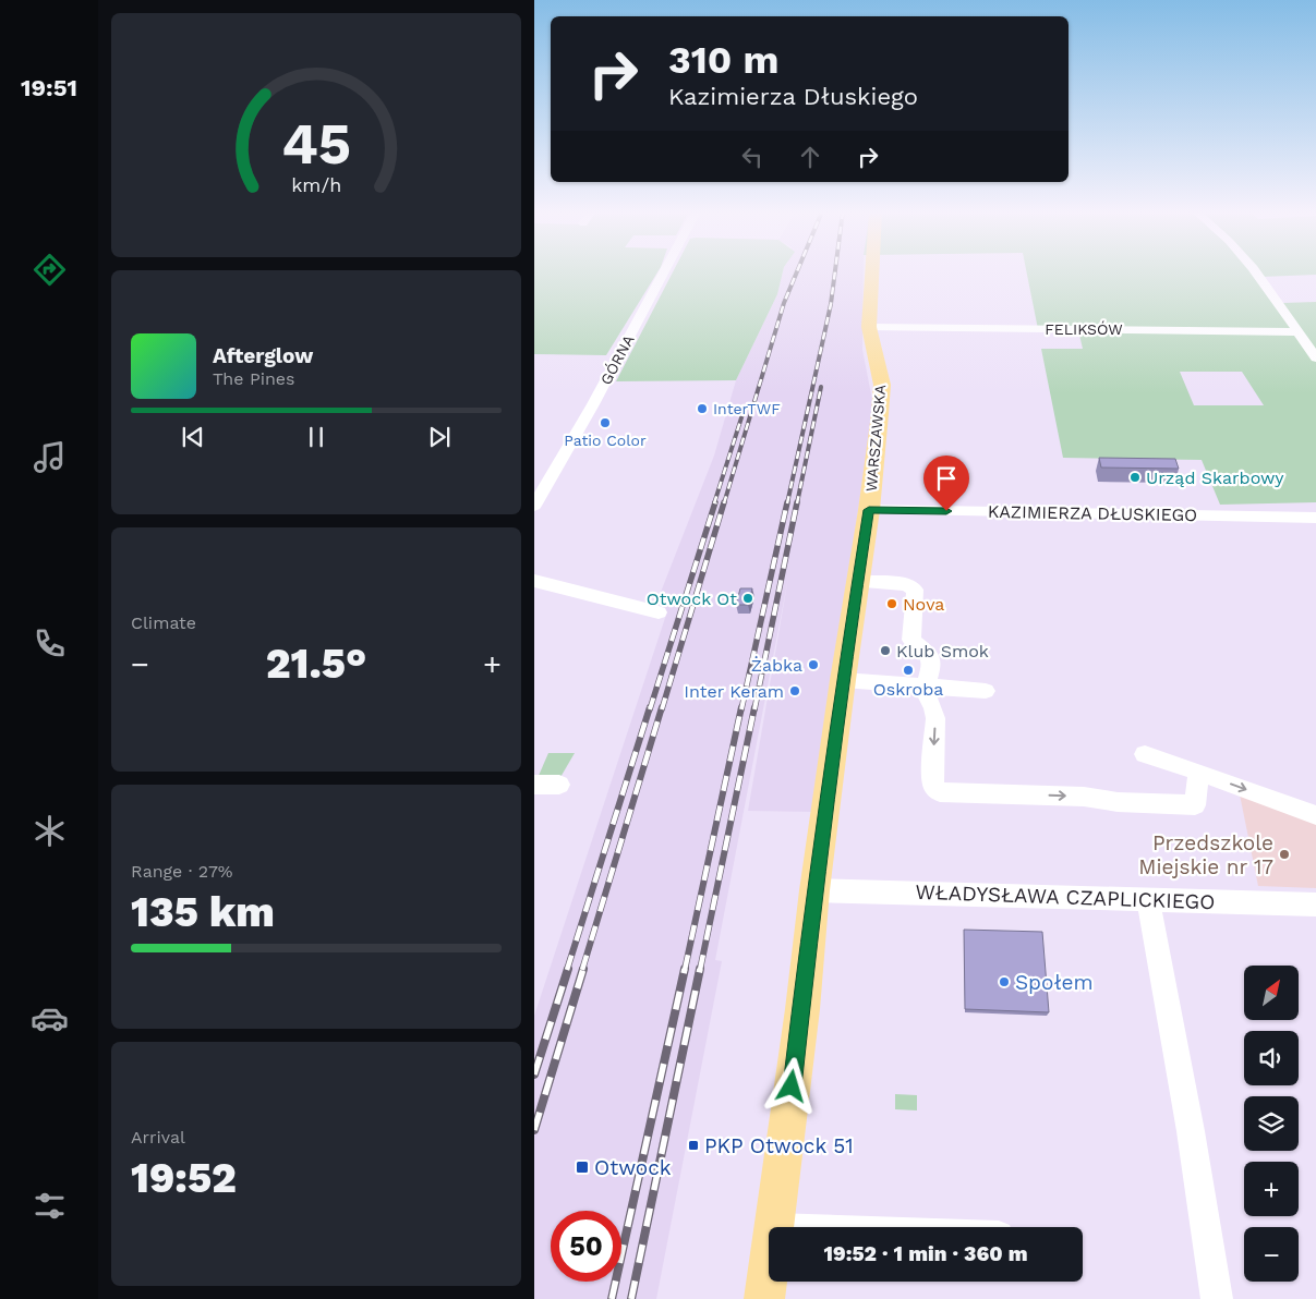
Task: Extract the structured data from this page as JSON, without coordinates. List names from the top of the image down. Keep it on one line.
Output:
{"streets":{"main road":["WARSZAWSKA"],"street":["FELIKSÓW","GÓRNA","KAZIMIERZA DŁUSKIEGO","WŁADYSŁAWA CZAPLICKIEGO"]},"crossings":[["FELIKSÓW","WARSZAWSKA"],["WARSZAWSKA","KAZIMIERZA DŁUSKIEGO"],["WARSZAWSKA","WŁADYSŁAWA CZAPLICKIEGO"]],"places":{"other":["InterTWF","Patio Color","Urząd Skarbowy","Otwock Ot","Nova","Klub Smok","Żabka","Oskroba","Inter Keram","Przedszkole Miejskie nr 17","Społem"],"transit":["PKP Otwock 51","Otwock"]},"north":"top right","page":{"tabs":"19:51","turn":["310 m","Kazimierza Dłuskiego"],"song":["Afterglow","The Pines"],"tile":["Climate",["Range · 27%","135 km"],["Arrival","19:52"]],"heat":["−","21.5°","+"],"map_buttons":["+","−"],"limit":"50","trip":"19:52 · 1 min · 360 m","gauge":["45","km/h"]}}
